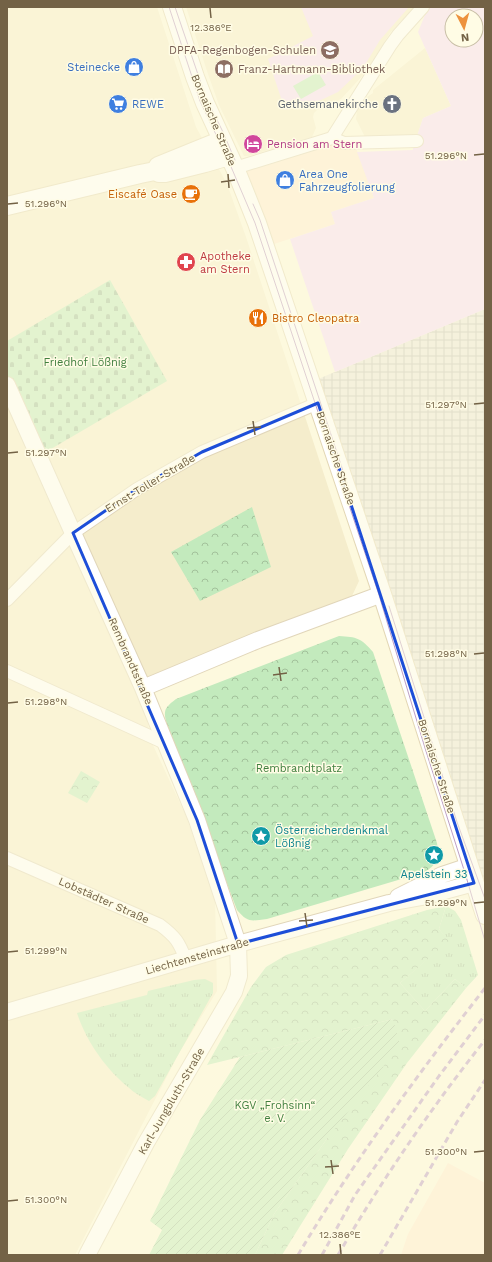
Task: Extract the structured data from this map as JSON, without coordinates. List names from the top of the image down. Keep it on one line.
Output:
{"streets":{"main road":["Bornaische Straße"],"street":["Ernst-Toller-Straße","Rembrandtstraße","Lobstädter Straße","Liechtensteinstraße","Karl-Jungbluth-Straße"]},"crossings":[["Bornaische Straße","Ernst-Toller-Straße"],["Bornaische Straße","Liechtensteinstraße"],["Ernst-Toller-Straße","Rembrandtstraße"],["Rembrandtstraße","Liechtensteinstraße"],["Rembrandtstraße","Karl-Jungbluth-Straße"],["Lobstädter Straße","Liechtensteinstraße"],["Liechtensteinstraße","Karl-Jungbluth-Straße"]],"parks":["Friedhof Lößnig","Rembrandtplatz","KGV „Frohsinn“ e. V."],"places":{"school or university":["DPFA-Regenbogen-Schulen"],"shop":["Steinecke","Area One Fahrzeugfolierung"],"library":["Franz-Hartmann-Bibliothek"],"supermarket":["REWE"],"church":["Gethsemanekirche"],"hotel":["Pension am Stern"],"cafe":["Eiscafé Oase"],"pharmacy":["Apotheke am Stern"],"restaurant":["Bistro Cleopatra"],"place":["Österreicherdenkmal Lößnig","Apelstein 33"]},"north":"bottom","coordinates":["12.386°E","51.296°N","51.297°N","51.298°N","51.299°N","51.300°N"]}
